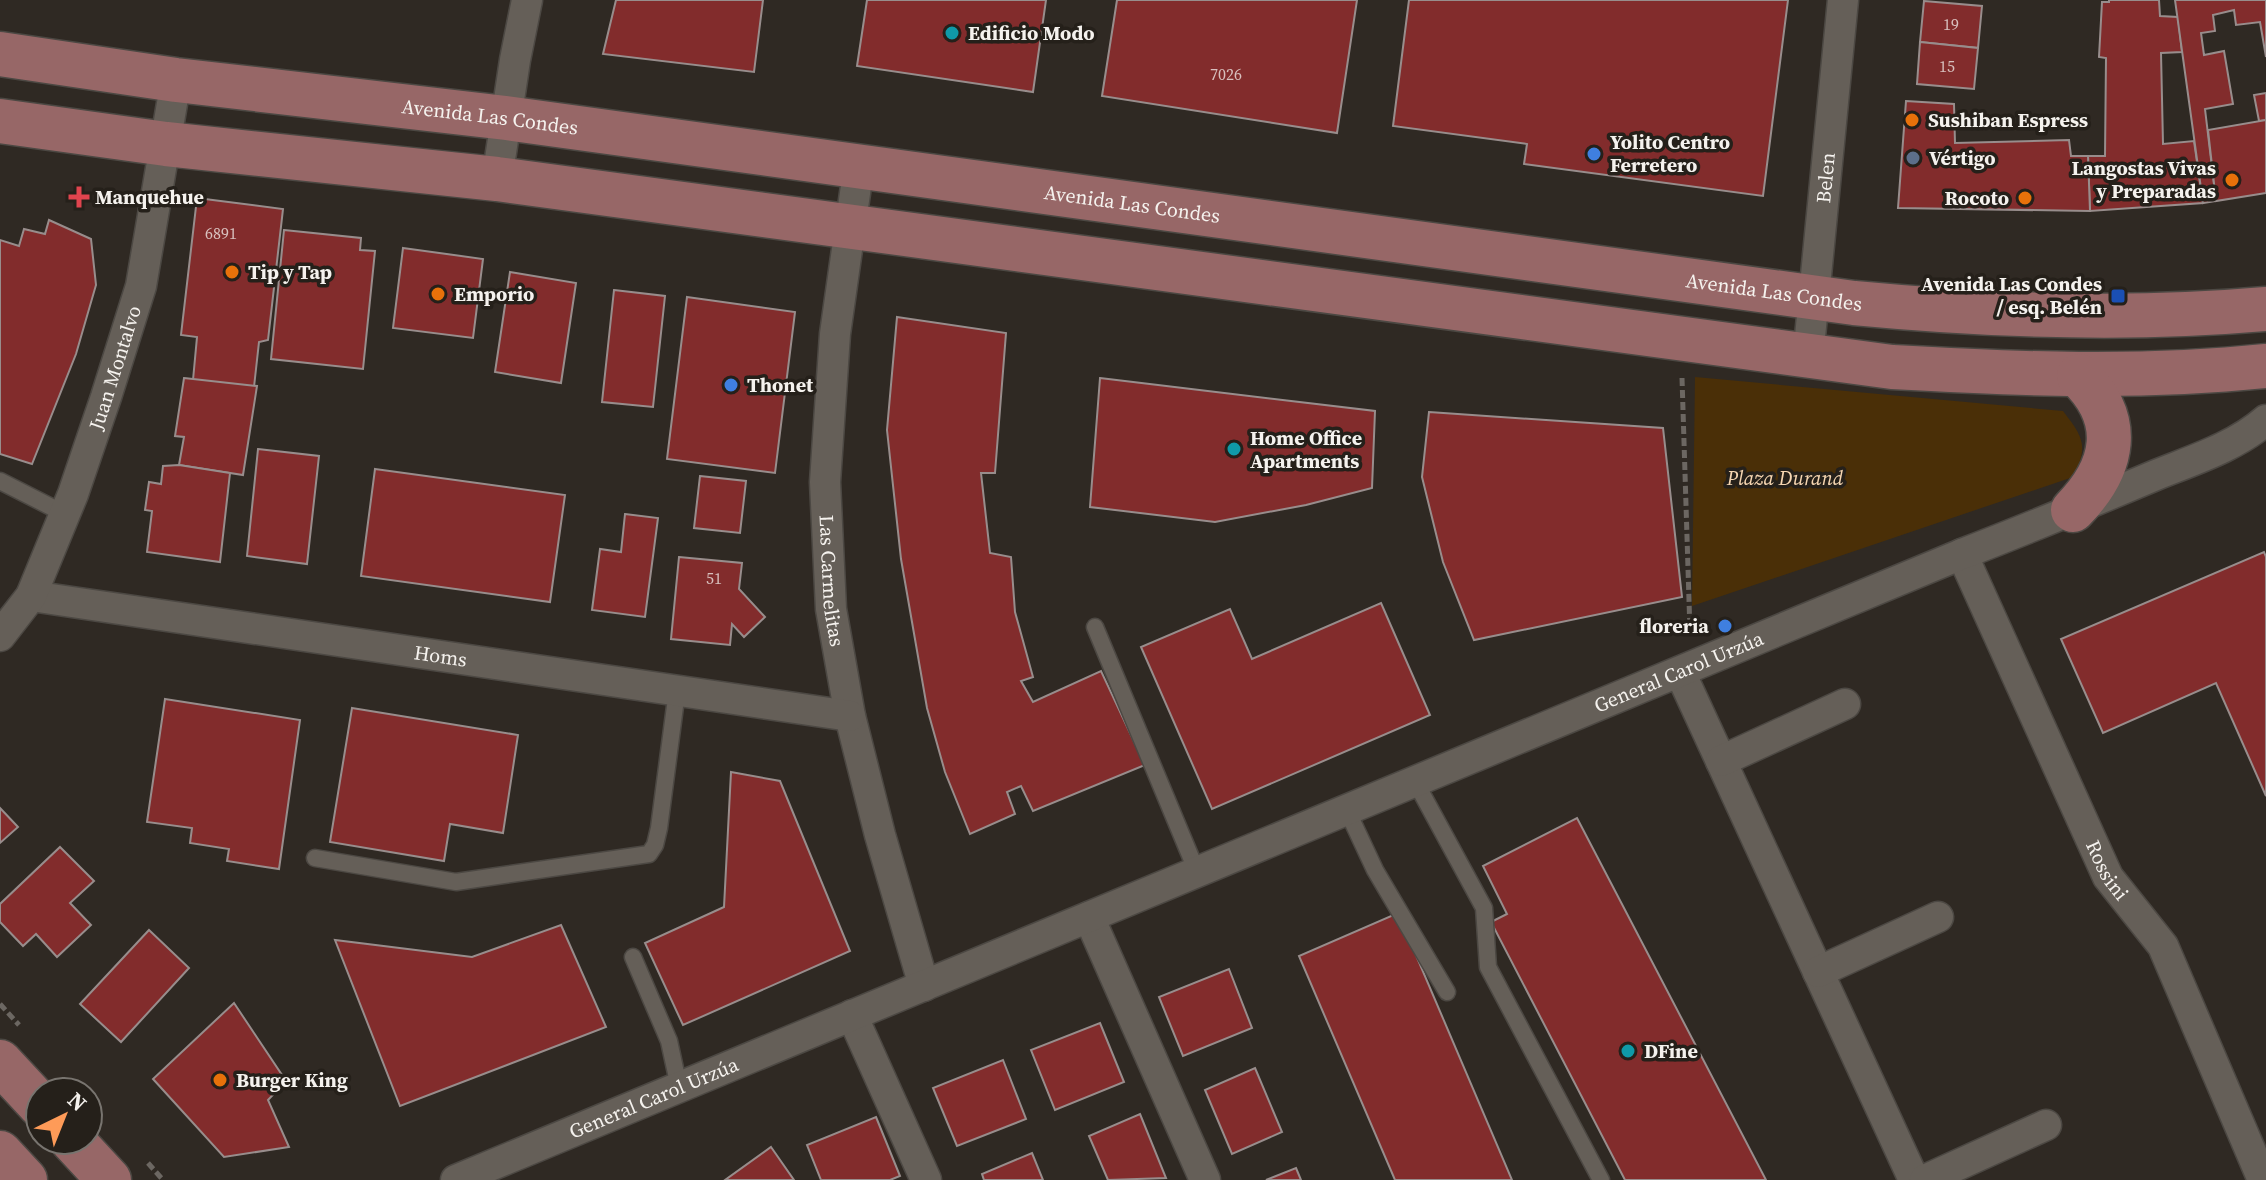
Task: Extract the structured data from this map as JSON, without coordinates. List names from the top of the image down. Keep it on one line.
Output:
{"streets":{"main road":["Avenida Las Condes"],"street":["Belen","Juan Montalvo","Las Carmelitas","Homs","General Carol Urzúa","Rossini"]},"crossings":[["Avenida Las Condes","Belen"],["Avenida Las Condes","Juan Montalvo"],["Avenida Las Condes","Las Carmelitas"],["Juan Montalvo","Homs"],["Las Carmelitas","Homs"],["Las Carmelitas","General Carol Urzúa"],["General Carol Urzúa","Rossini"]],"parks":["Plaza Durand"],"places":{"other":["Edificio Modo","Sushiban Espress","Yolito Centro Ferretero","Vértigo","Langostas Vivas y Preparadas","Rocoto","Tip y Tap","Emporio","Thonet","Home Office Apartments","floreria","DFine","Burger King"],"health":["Manquehue"],"transit":["Avenida Las Condes / esq. Belén"]},"house_numbers":["19","15","7026","6891","51"],"north":"top right"}
